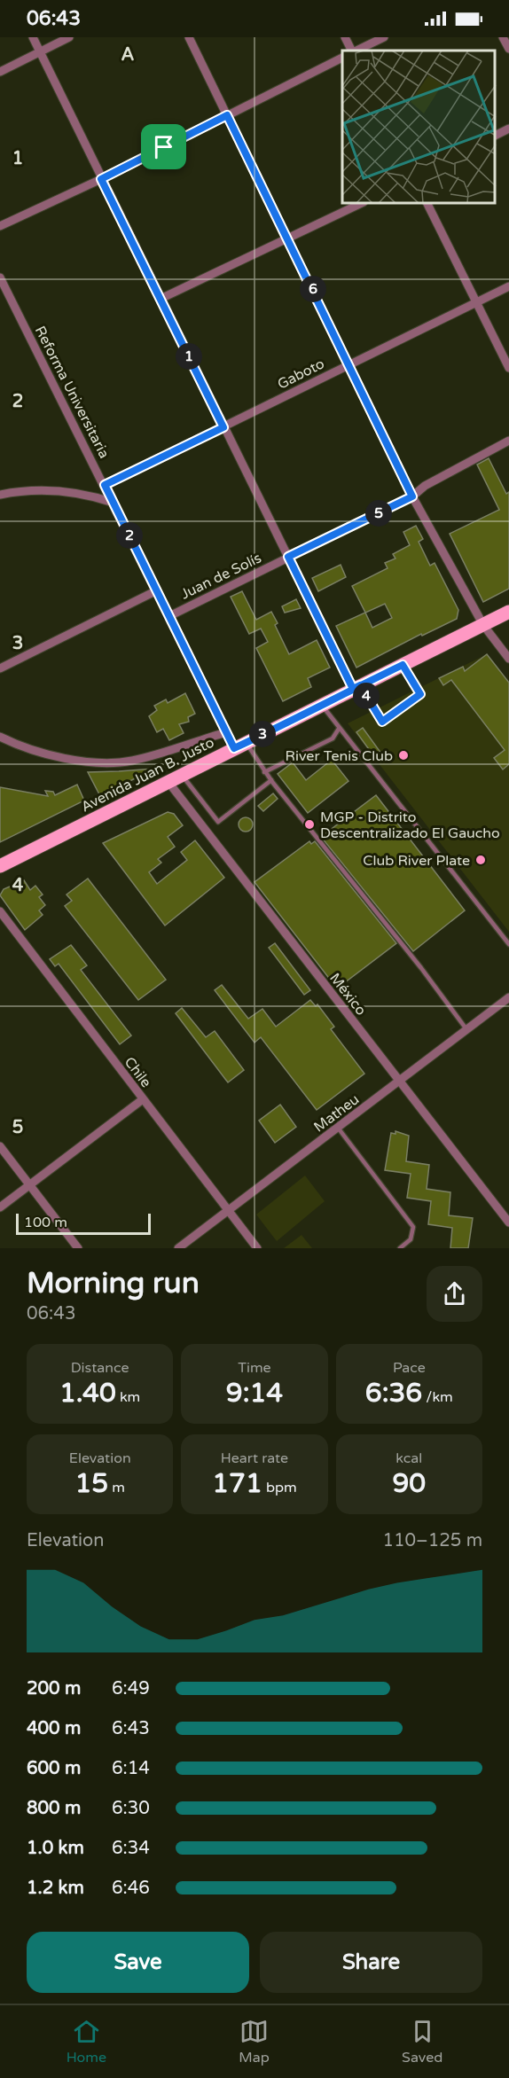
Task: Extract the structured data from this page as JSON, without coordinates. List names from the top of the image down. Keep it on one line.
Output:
{"streets":{"main road":["Avenida Juan B. Justo"],"street":["Gaboto","Reforma Universitaria","Juan de Solís","México","Chile","Matheu"]},"crossings":[["Gaboto","Reforma Universitaria"],["Reforma Universitaria","Juan de Solís"],["Reforma Universitaria","Avenida Juan B. Justo"],["Avenida Juan B. Justo","México"],["México","Matheu"],["Chile","Matheu"]],"places":["River Tenis Club","MGP - Distrito Descentralizado El Gaucho","Club River Plate"],"scale_bar":"100 m","page":{"status":"06:43","pins":["6","1","5","2","4","3"],"scale":"100 m","heading":["Morning run","06:43"],"stats":[["Distance","1.40 km"],["Time","9:14"],["Pace","6:36 /km"],["Elevation","15 m"],["Heart rate","171 bpm"],["kcal","90"]],"chart":["Elevation","110–125 m"],"list":[{"name":"200 m","note":"6:49"},{"name":"400 m","note":"6:43"},{"name":"600 m","note":"6:14"},{"name":"800 m","note":"6:30"},{"name":"1.0 km","note":"6:34"},{"name":"1.2 km","note":"6:46"}],"buttons":["Save","Share"],"tabs":["Home","Map","Saved"]},"grid":{"columns":["A"],"rows":["1","2","3","4","5"]}}
